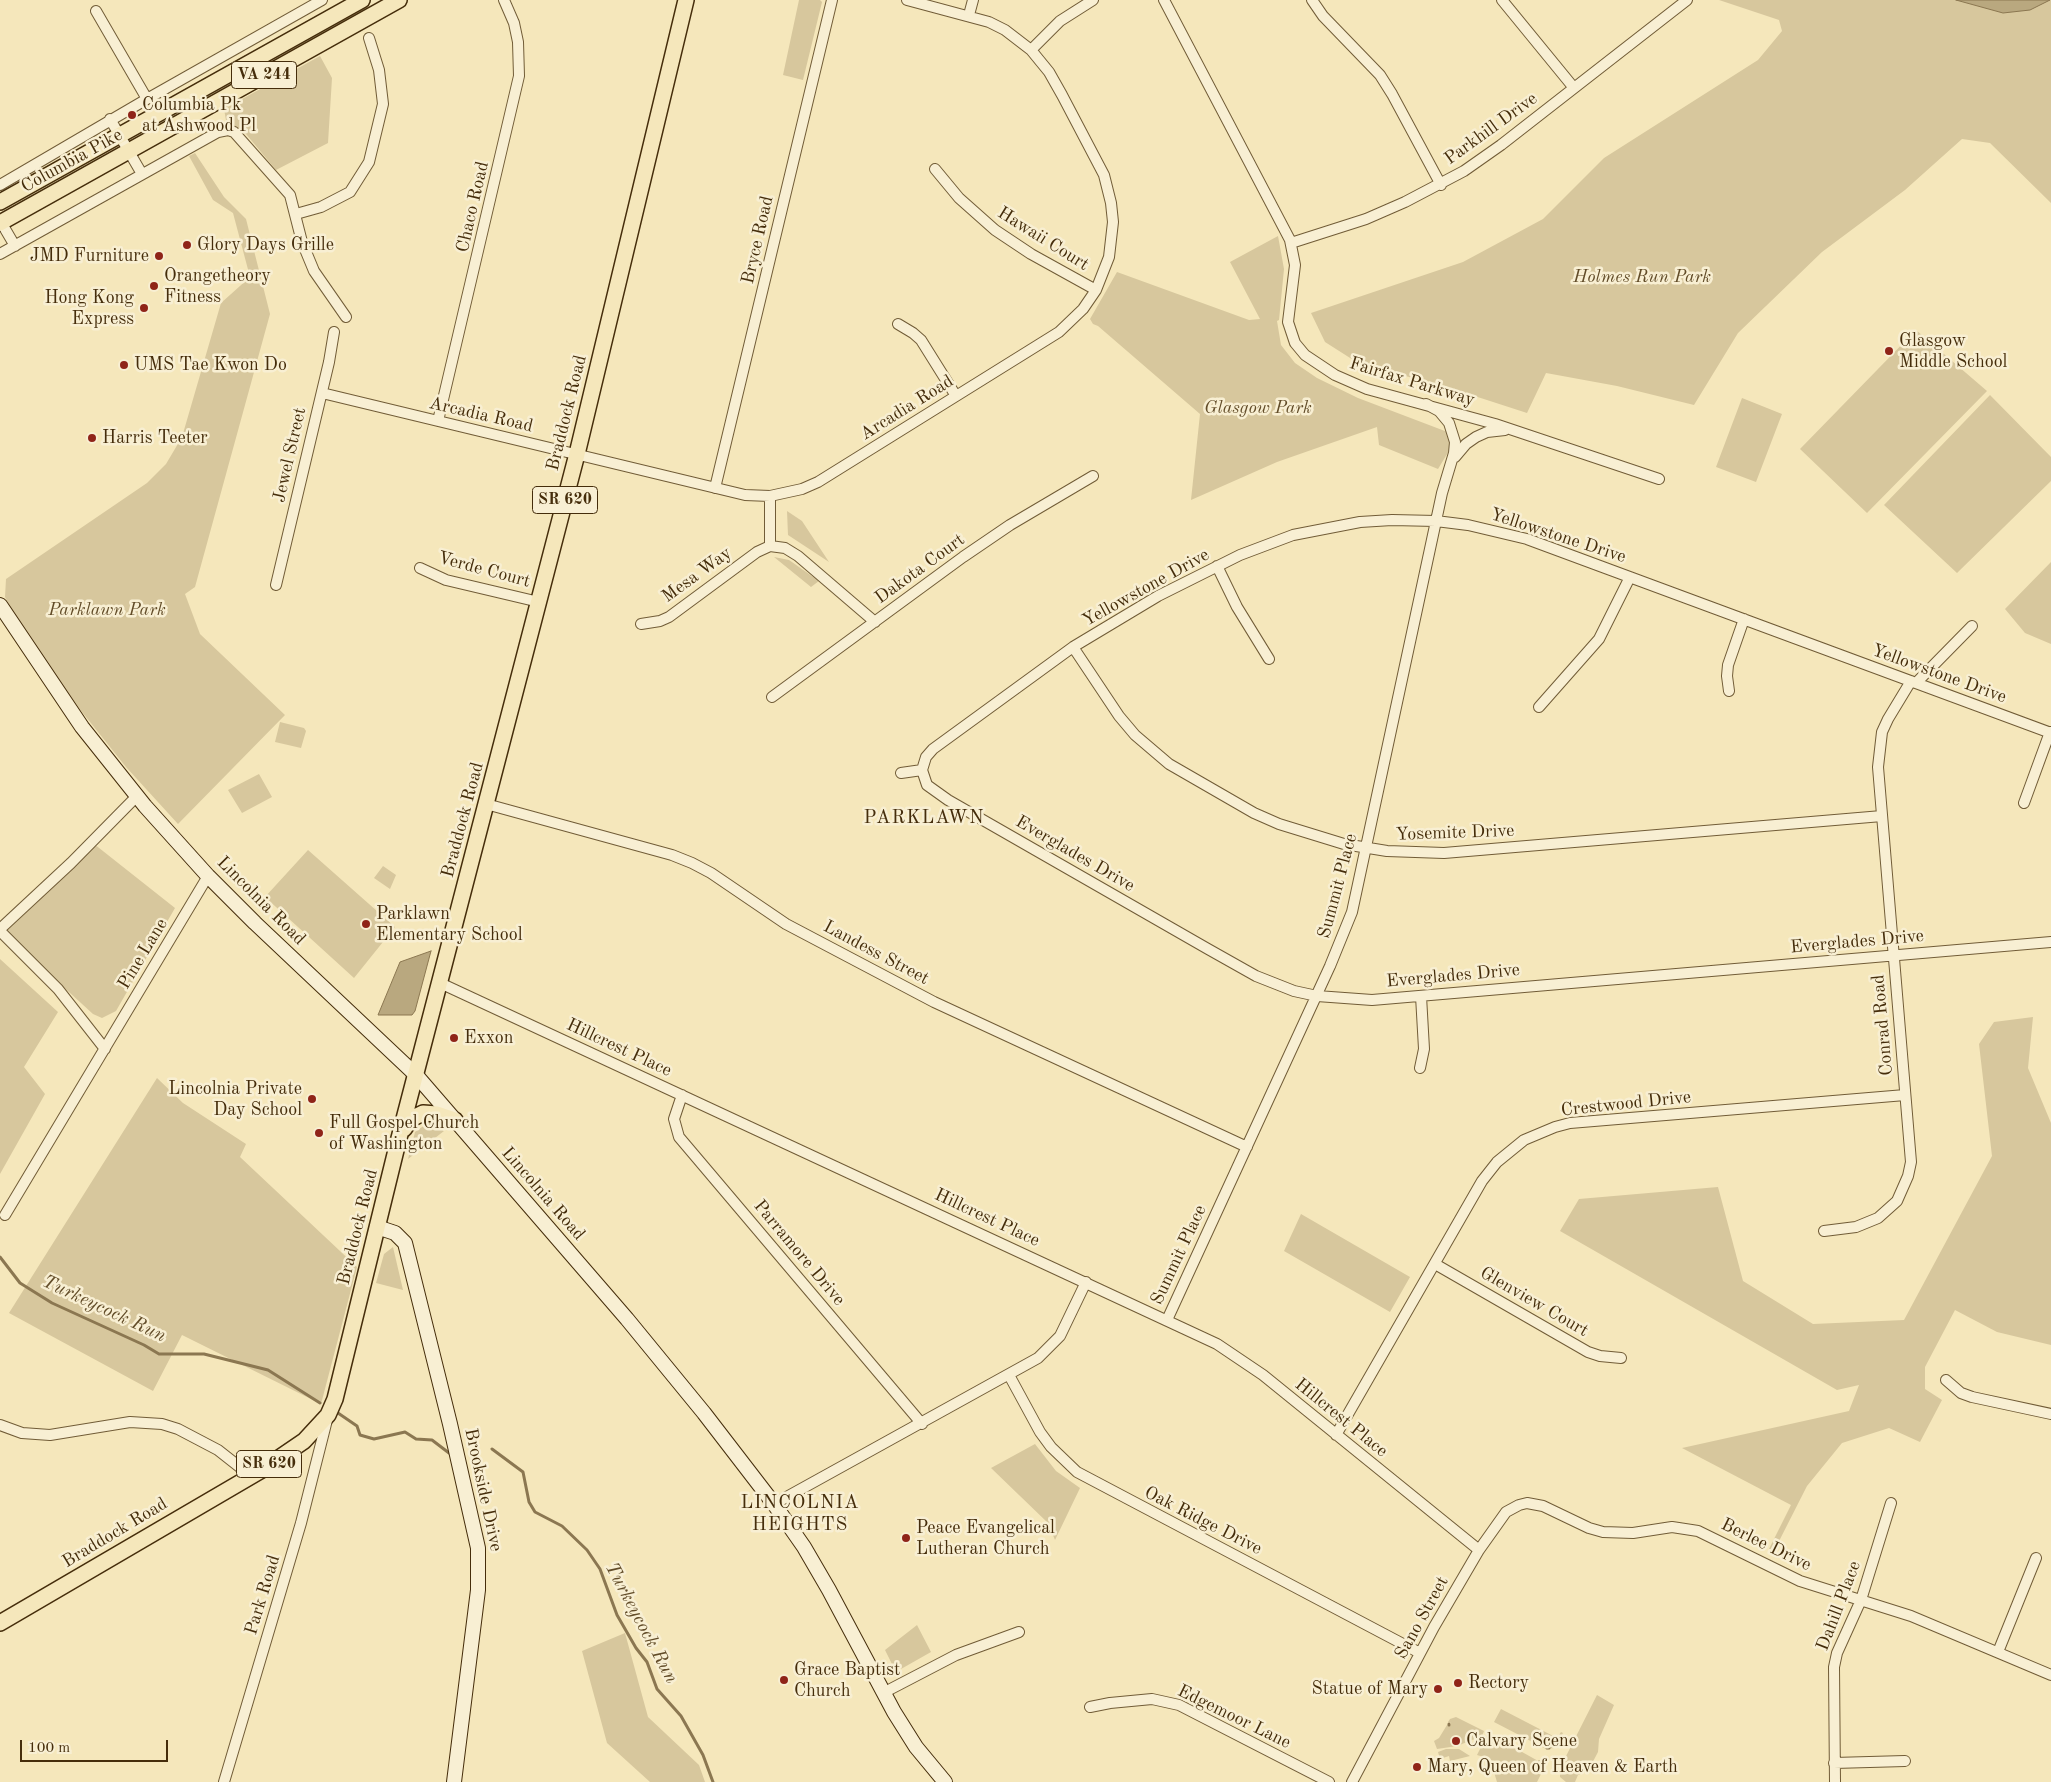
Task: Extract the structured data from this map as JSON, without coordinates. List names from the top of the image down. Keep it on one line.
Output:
{"streets":{"main road":["VA 244","Columbia Pike","Braddock Road","SR 620","Lincolnia Road","Brookside Drive"],"street":["Parkhill Drive","Chaco Road","Hawaii Court","Bryce Road","Fairfax Parkway","Arcadia Road","Jewel Street","Yellowstone Drive","Dakota Court","Verde Court","Mesa Way","Yosemite Drive","Everglades Drive","Summit Place","Landess Street","Pine Lane","Conrad Road","Hillcrest Place","Crestwood Drive","Parramore Drive","Glenview Court","Oak Ridge Drive","Berlee Drive","Park Road","Dahill Place","Sano Street","Edgemoor Lane"]},"crossings":[["Parkhill Drive","Fairfax Parkway"],["Chaco Road","Arcadia Road"],["Hawaii Court","Arcadia Road"],["Bryce Road","Arcadia Road"],["Fairfax Parkway","Summit Place"],["Arcadia Road","Braddock Road"],["Arcadia Road","Jewel Street"],["Braddock Road","Verde Court"],["Braddock Road","Lincolnia Road"],["Braddock Road","Landess Street"],["Braddock Road","Hillcrest Place"],["Braddock Road","Brookside Drive"],["Braddock Road","Park Road"],["Yellowstone Drive","Yosemite Drive"],["Yellowstone Drive","Everglades Drive"],["Yellowstone Drive","Summit Place"],["Yellowstone Drive","Conrad Road"],["Yosemite Drive","Summit Place"],["Yosemite Drive","Conrad Road"],["Everglades Drive","Summit Place"],["Everglades Drive","Conrad Road"],["Summit Place","Landess Street"],["Summit Place","Hillcrest Place"],["Lincolnia Road","Pine Lane"],["Conrad Road","Crestwood Drive"],["Hillcrest Place","Crestwood Drive"],["Hillcrest Place","Parramore Drive"],["Hillcrest Place","Berlee Drive"],["Hillcrest Place","Sano Street"],["Crestwood Drive","Glenview Court"],["Oak Ridge Drive","Sano Street"],["Berlee Drive","Dahill Place"],["Berlee Drive","Sano Street"]],"districts":["PARKLAWN","LINCOLNIA HEIGHTS"],"water":["Turkeycock Run"],"parks":["Holmes Run Park","Glasgow Park","Parklawn Park"],"places":["Columbia Pk at Ashwood Pl","Glory Days Grille","JMD Furniture","Orangetheory Fitness","Hong Kong Express","Glasgow Middle School","UMS Tae Kwon Do","Harris Teeter","Parklawn Elementary School","Exxon","Lincolnia Private Day School","Full Gospel Church of Washington","Peace Evangelical Lutheran Church","Grace Baptist Church","Rectory","Statue of Mary","Calvary Scene","Mary, Queen of Heaven & Earth"],"scale_bar":"100 m"}
